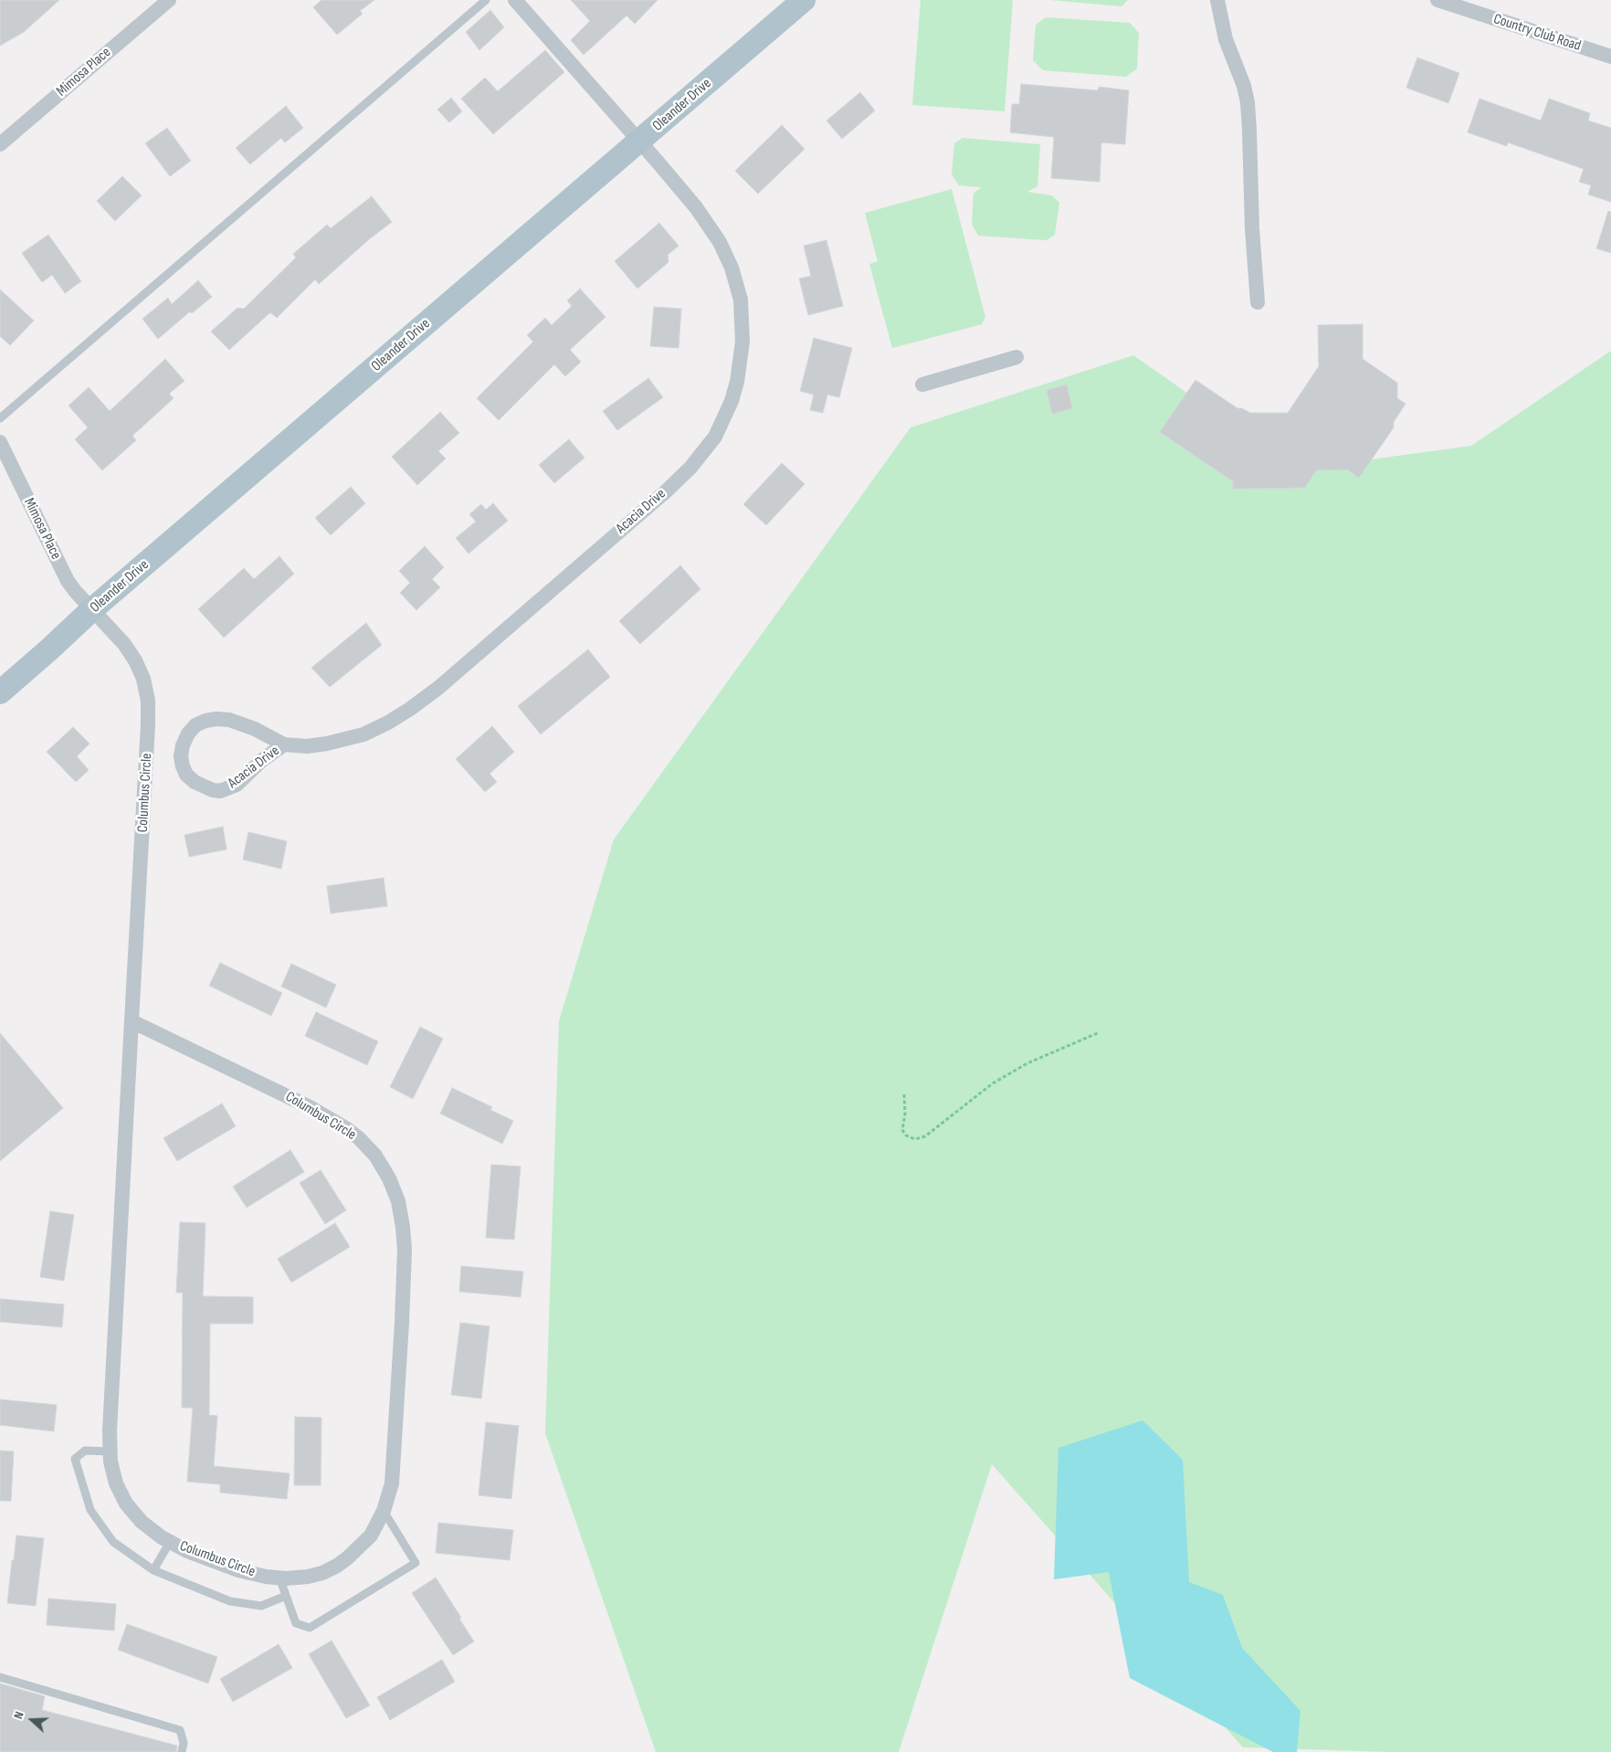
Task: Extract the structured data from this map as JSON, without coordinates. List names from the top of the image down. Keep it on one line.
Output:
{"streets":{"main road":["Oleander Drive"],"street":["Country Club Road","Mimosa Place","Acacia Drive","Columbus Circle"]},"crossings":[["Mimosa Place","Oleander Drive"],["Mimosa Place","Columbus Circle"],["Oleander Drive","Acacia Drive"],["Oleander Drive","Columbus Circle"]],"north":"left"}
